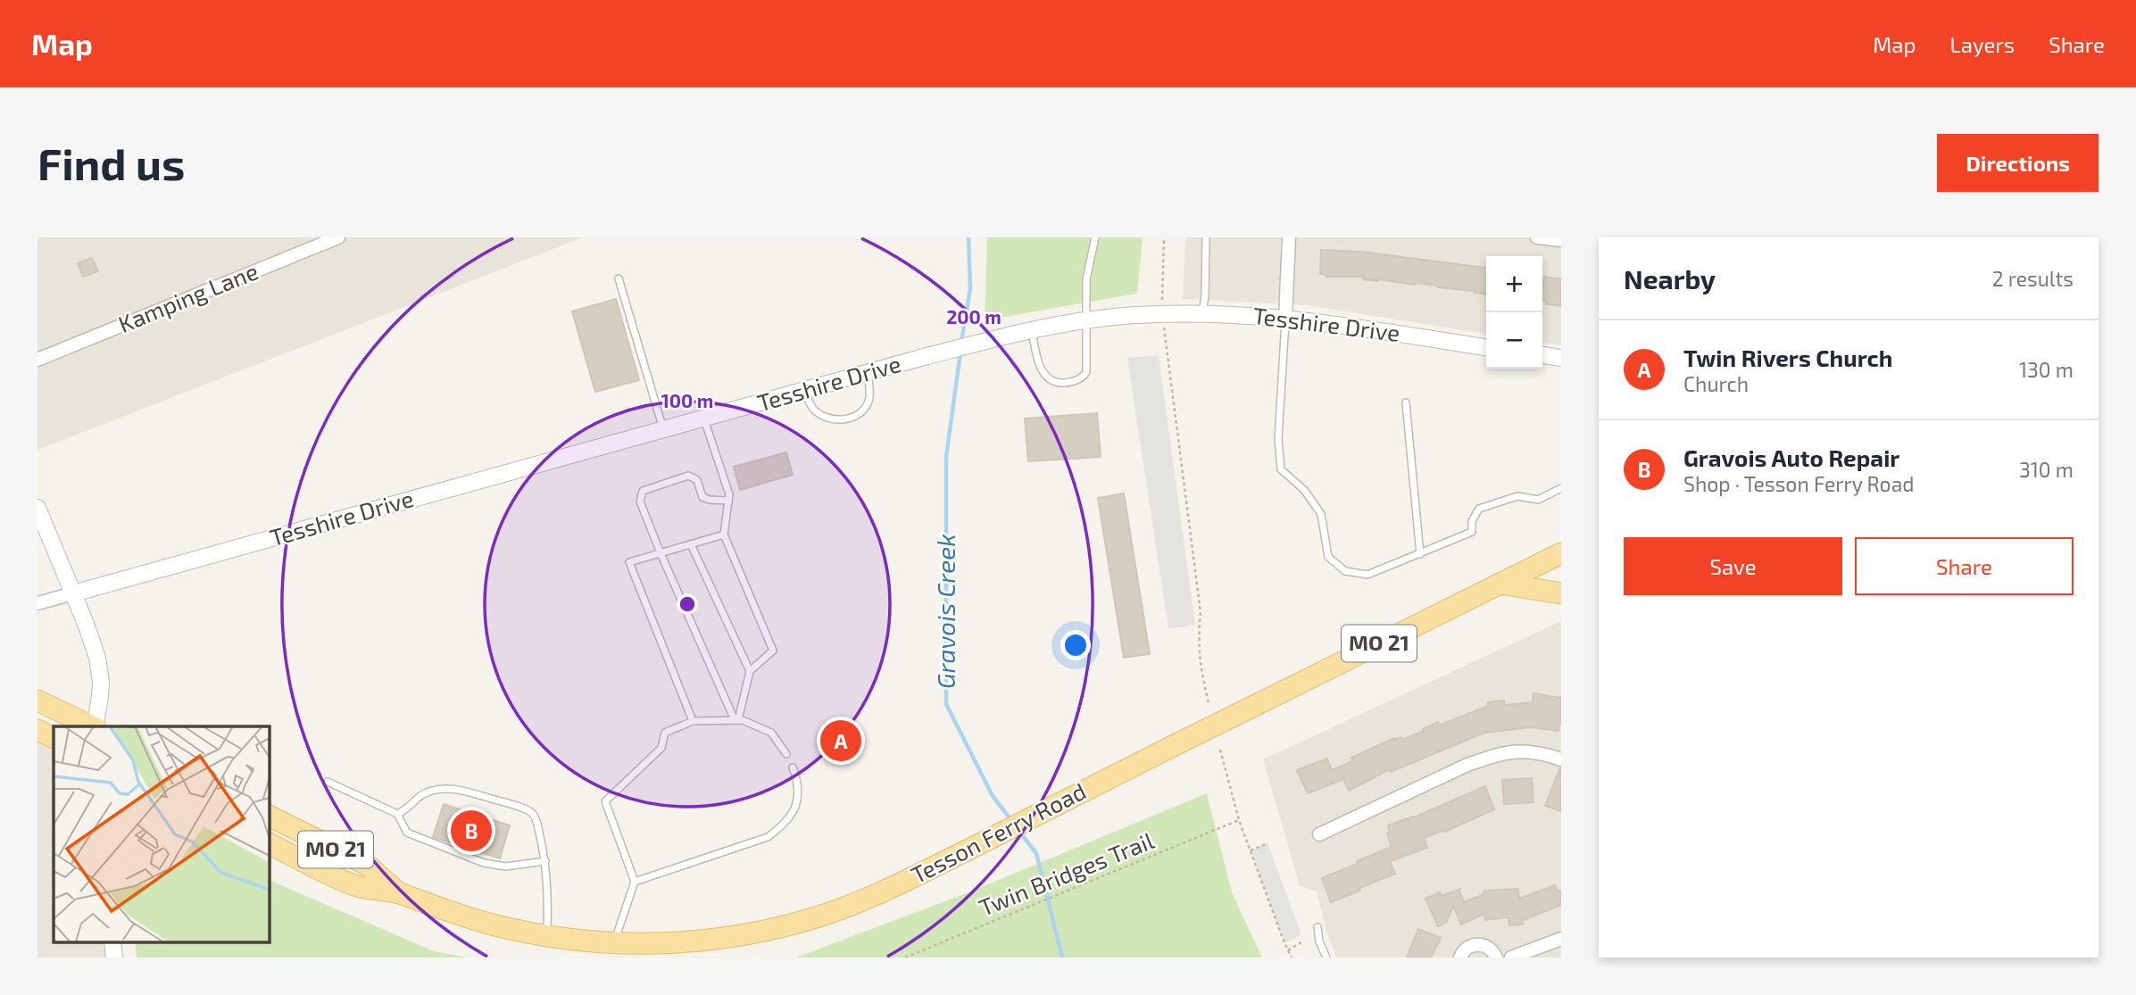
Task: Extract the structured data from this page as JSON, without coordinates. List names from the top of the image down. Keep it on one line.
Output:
{"streets":{"main road":["MO 21","Tesson Ferry Road"],"street":["Kamping Lane","Tesshire Drive"],"path":["Twin Bridges Trail"]},"water":["Gravois Creek"],"page":{"header":"Map","nav":["Map","Layers","Share"],"buttons":["Directions",["Save","Share"]],"title":"Find us","heading":["Nearby","2 results"],"map_buttons":["+","−"],"list":[{"mark":"A","name":"Twin Rivers Church","note":"Church","value":"130 m"},{"mark":"B","name":"Gravois Auto Repair","note":"Shop · Tesson Ferry Road","value":"310 m"}],"pins":["A","B"]},"rings":["200 m","100 m"]}
